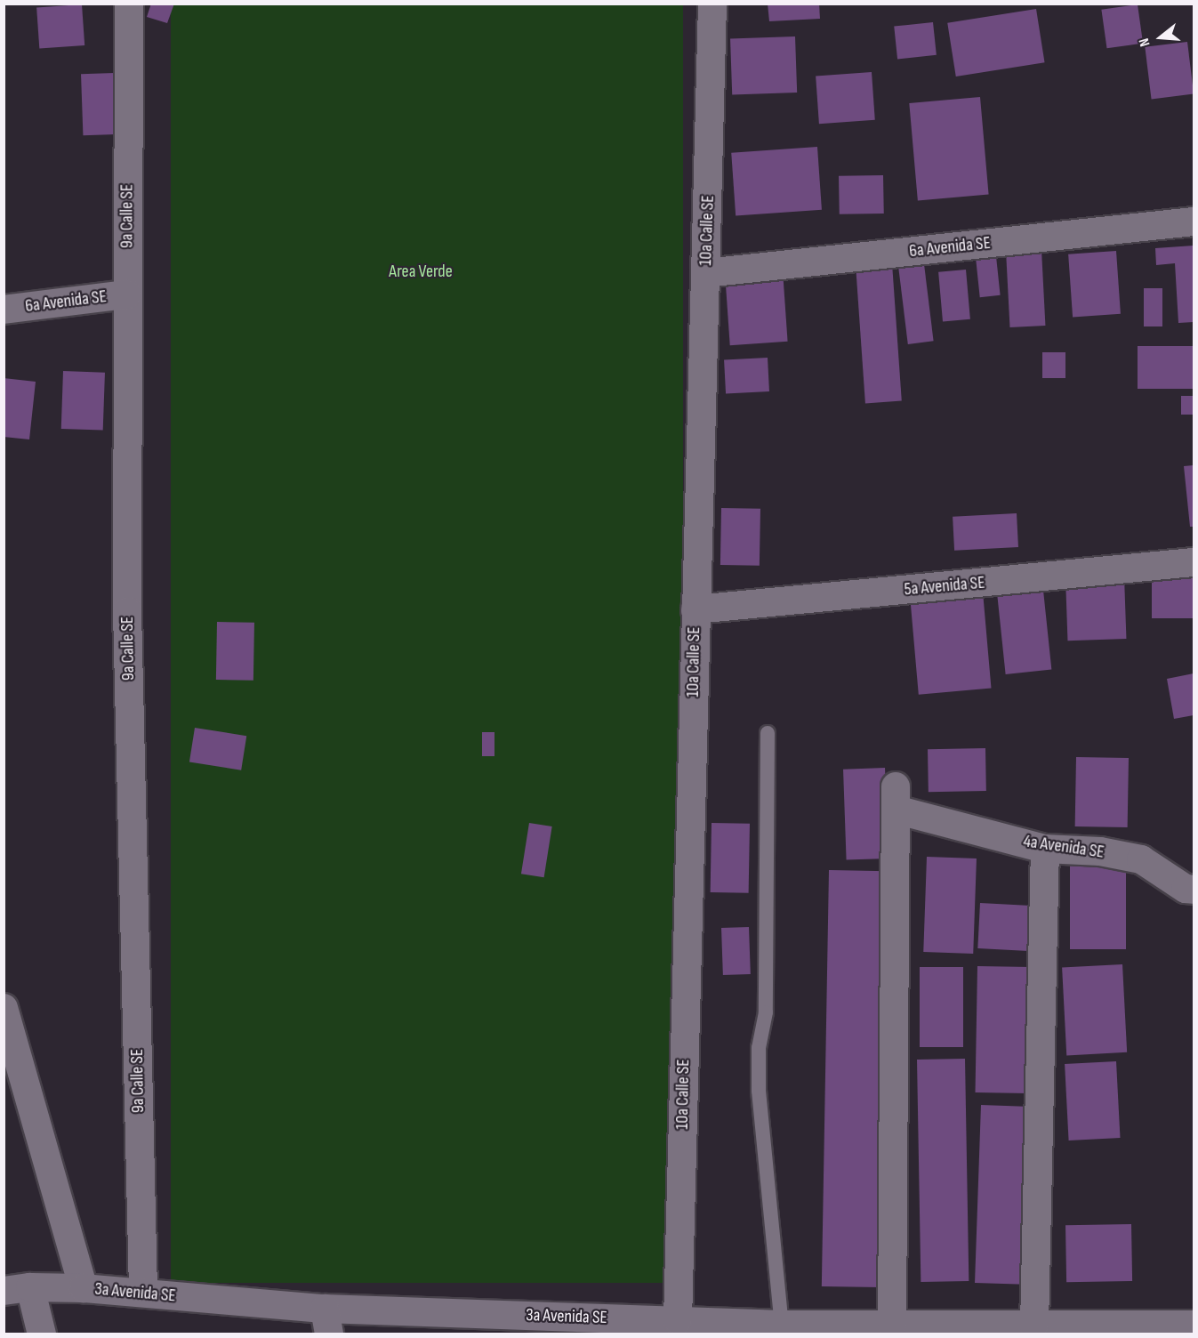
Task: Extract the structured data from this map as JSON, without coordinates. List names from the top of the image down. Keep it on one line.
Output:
{"streets":{"street":["9a Calle SE","10a Calle SE","6a Avenida SE","5a Avenida SE","4a Avenida SE","3a Avenida SE"]},"crossings":[["9a Calle SE","6a Avenida SE"],["9a Calle SE","3a Avenida SE"],["10a Calle SE","6a Avenida SE"],["10a Calle SE","5a Avenida SE"],["10a Calle SE","3a Avenida SE"],["4a Avenida SE","3a Avenida SE"]],"parks":["Area Verde"],"north":"left"}
